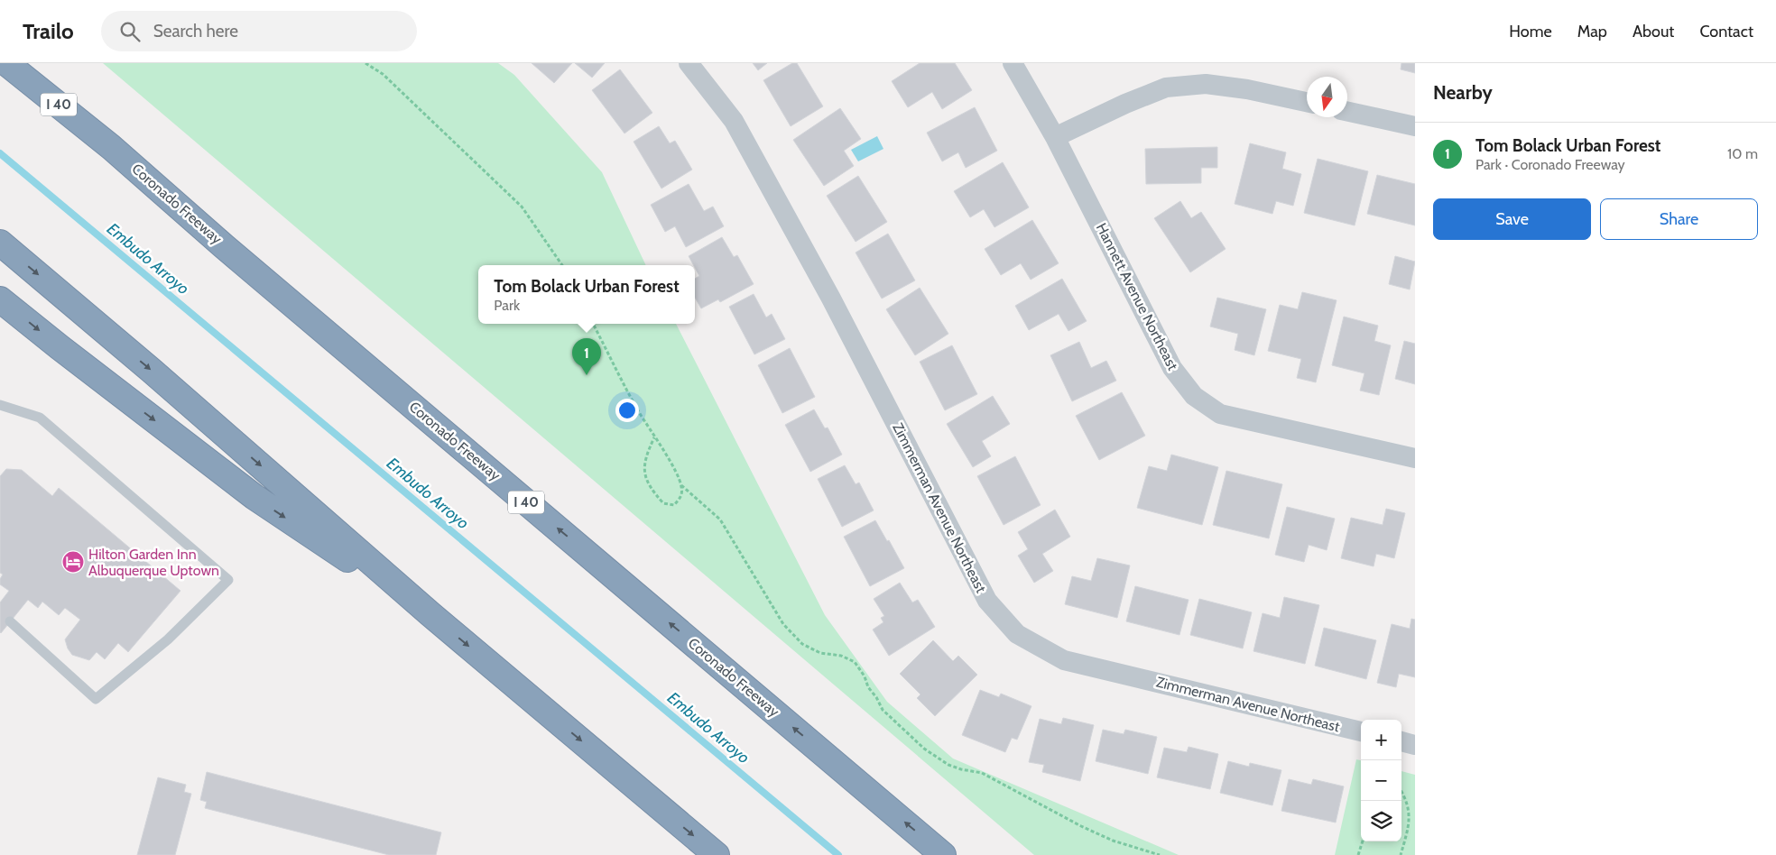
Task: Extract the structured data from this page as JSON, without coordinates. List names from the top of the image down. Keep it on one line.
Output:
{"streets":{"highway":["I 40","Coronado Freeway"],"street":["Hannett Avenue Northeast","Zimmerman Avenue Northeast"]},"water":["Embudo Arroyo"],"places":{"hotel":["Hilton Garden Inn Albuquerque Uptown"]},"north":"bottom","page":{"header":"Trailo","search":"Search here","nav":["Home","Map","About","Contact"],"heading":"Nearby","list":[{"mark":"1","name":"Tom Bolack Urban Forest","note":"Park · Coronado Freeway","value":"10 m"}],"buttons":["Save","Share"],"popup":["Tom Bolack Urban Forest","Park"],"pins":"1","map_buttons":["+","−"]}}
